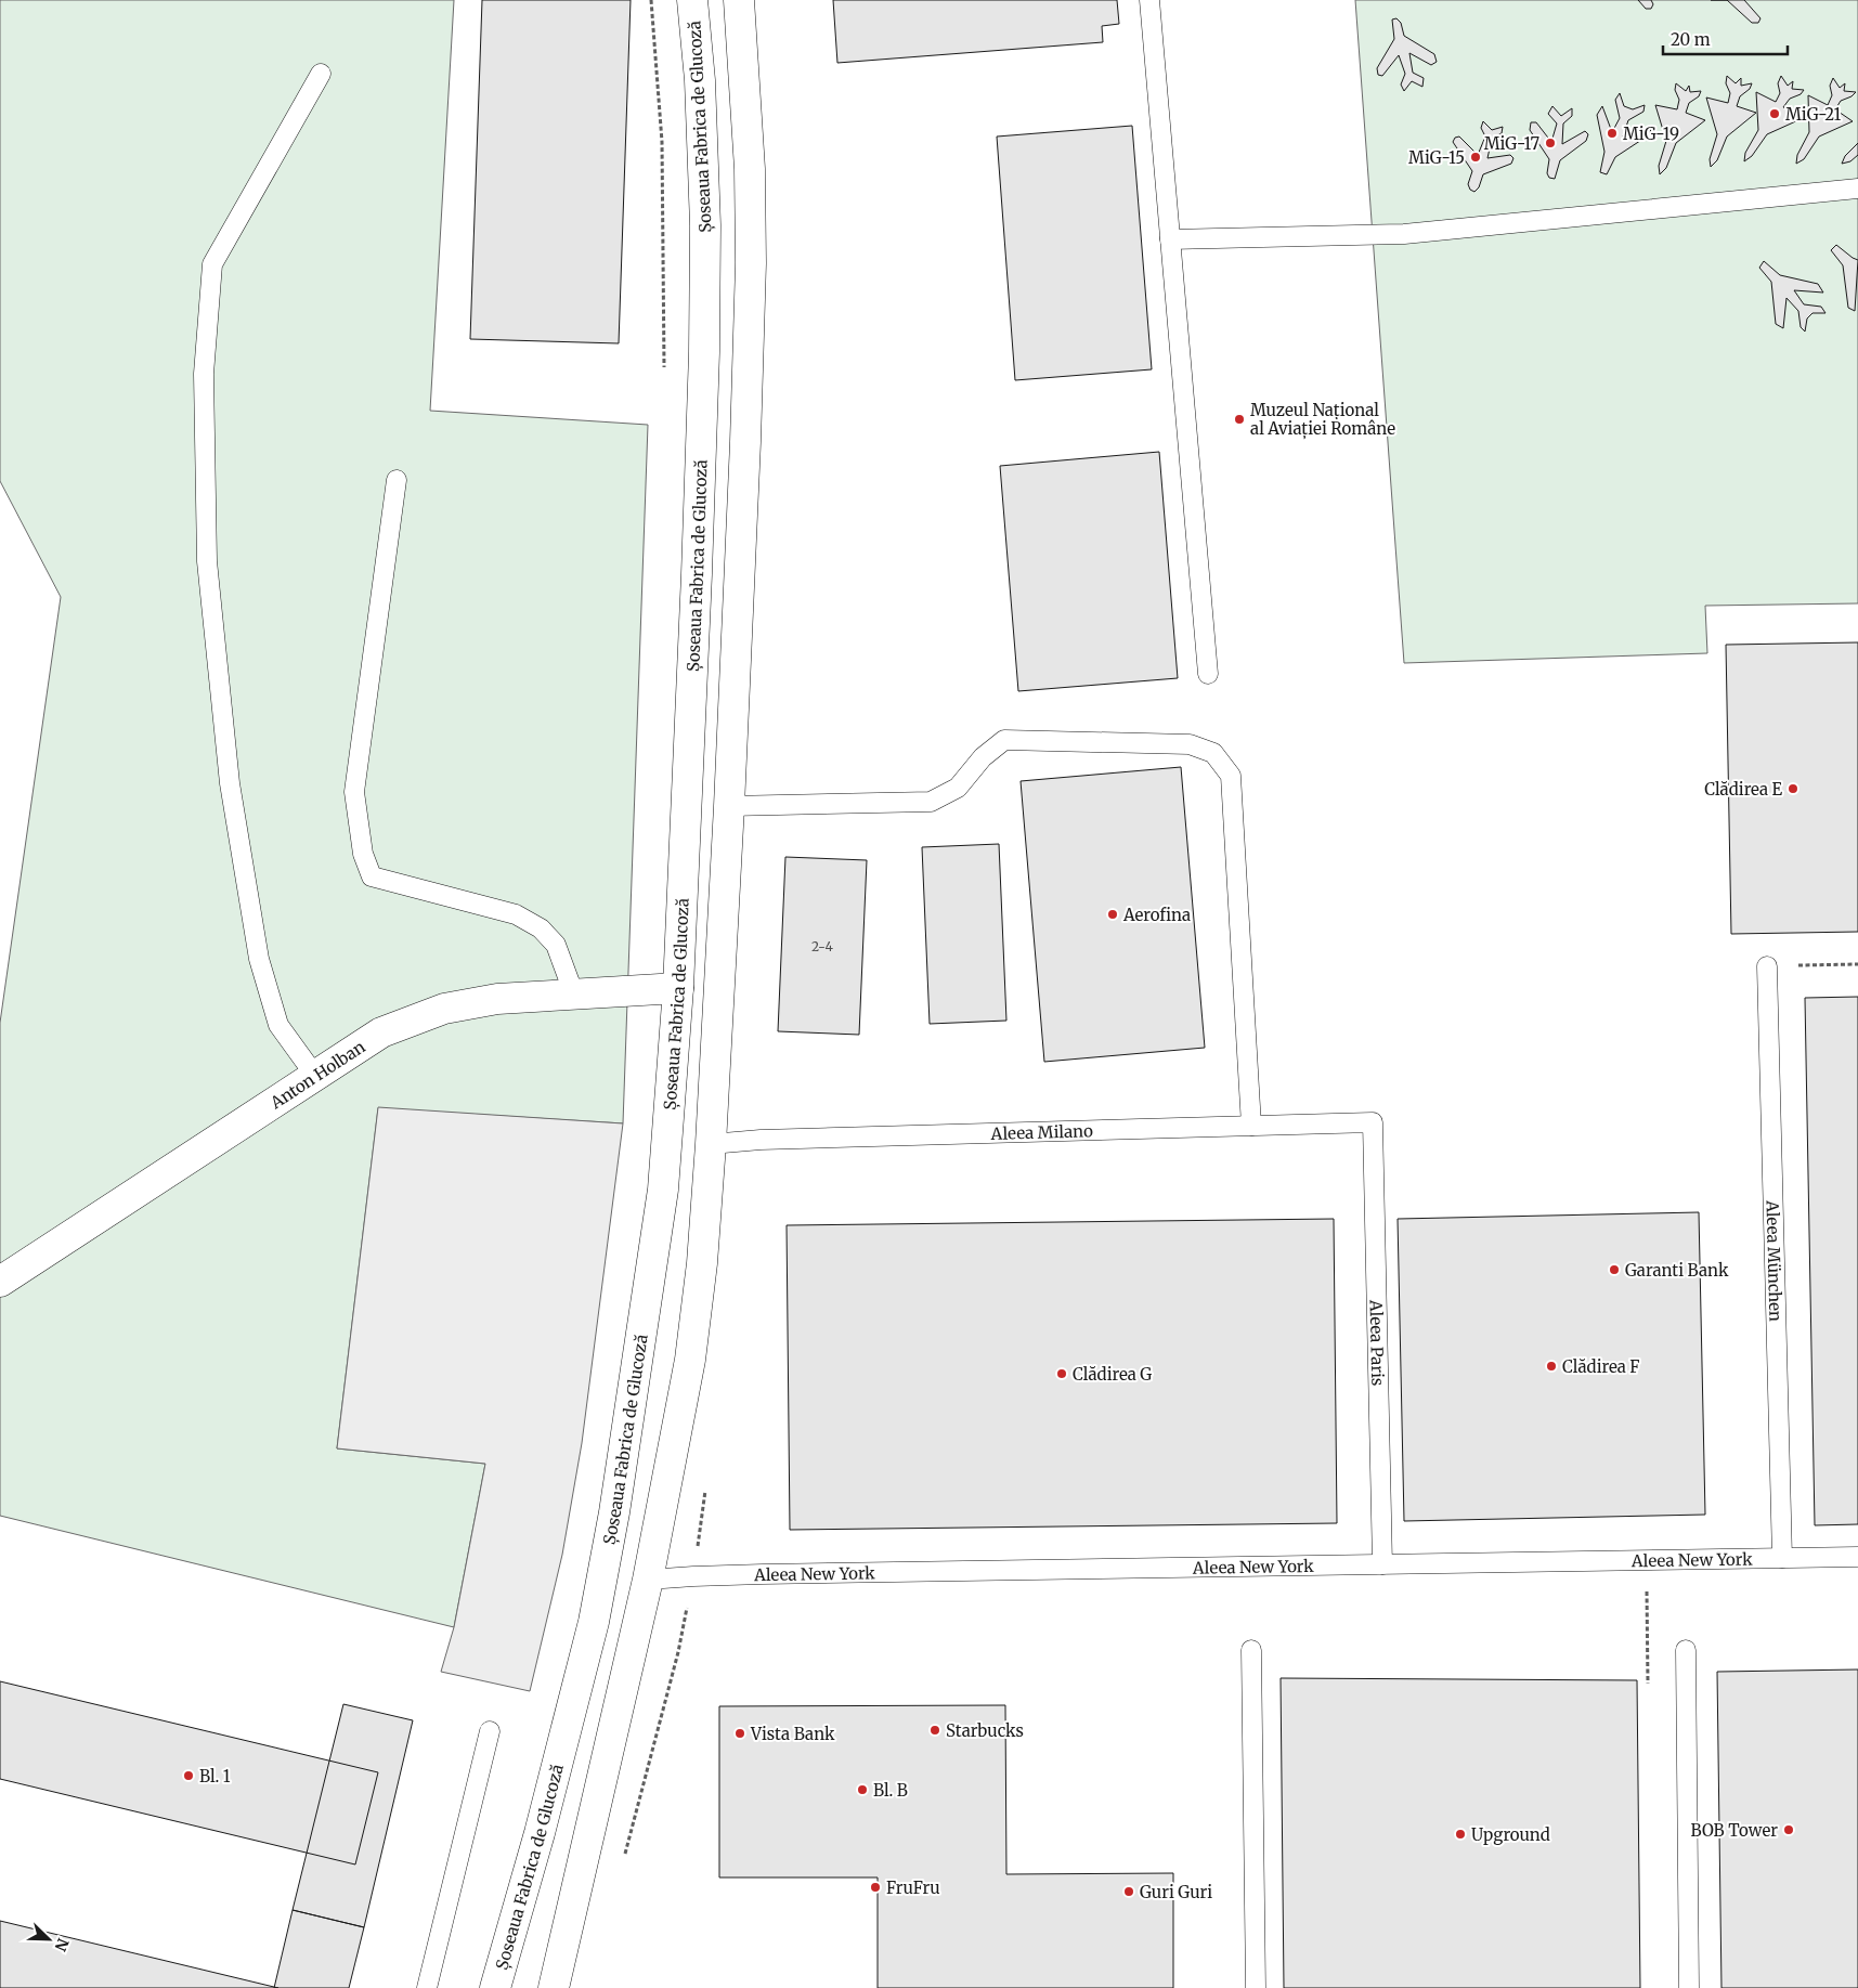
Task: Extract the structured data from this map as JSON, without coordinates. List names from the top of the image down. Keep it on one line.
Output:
{"streets":{"main road":["Șoseaua Fabrica de Glucoză","Anton Holban"],"lane":["Aleea Milano","Aleea München","Aleea Paris","Aleea New York"]},"crossings":[["Șoseaua Fabrica de Glucoză","Anton Holban"],["Aleea Milano","Aleea Paris"],["Aleea München","Aleea New York"],["Aleea Paris","Aleea New York"]],"places":["MiG-21","MiG-19","MiG-17","MiG-15","Muzeul Național al Aviației Române","Clădirea E","Aerofina","Garanti Bank","Clădirea F","Clădirea G","Starbucks","Vista Bank","Bl. 1","Bl. B","BOB Tower","Upground","FruFru","Guri Guri"],"house_numbers":["2-4"],"scale_bar":"20 m","north":"bottom right"}
